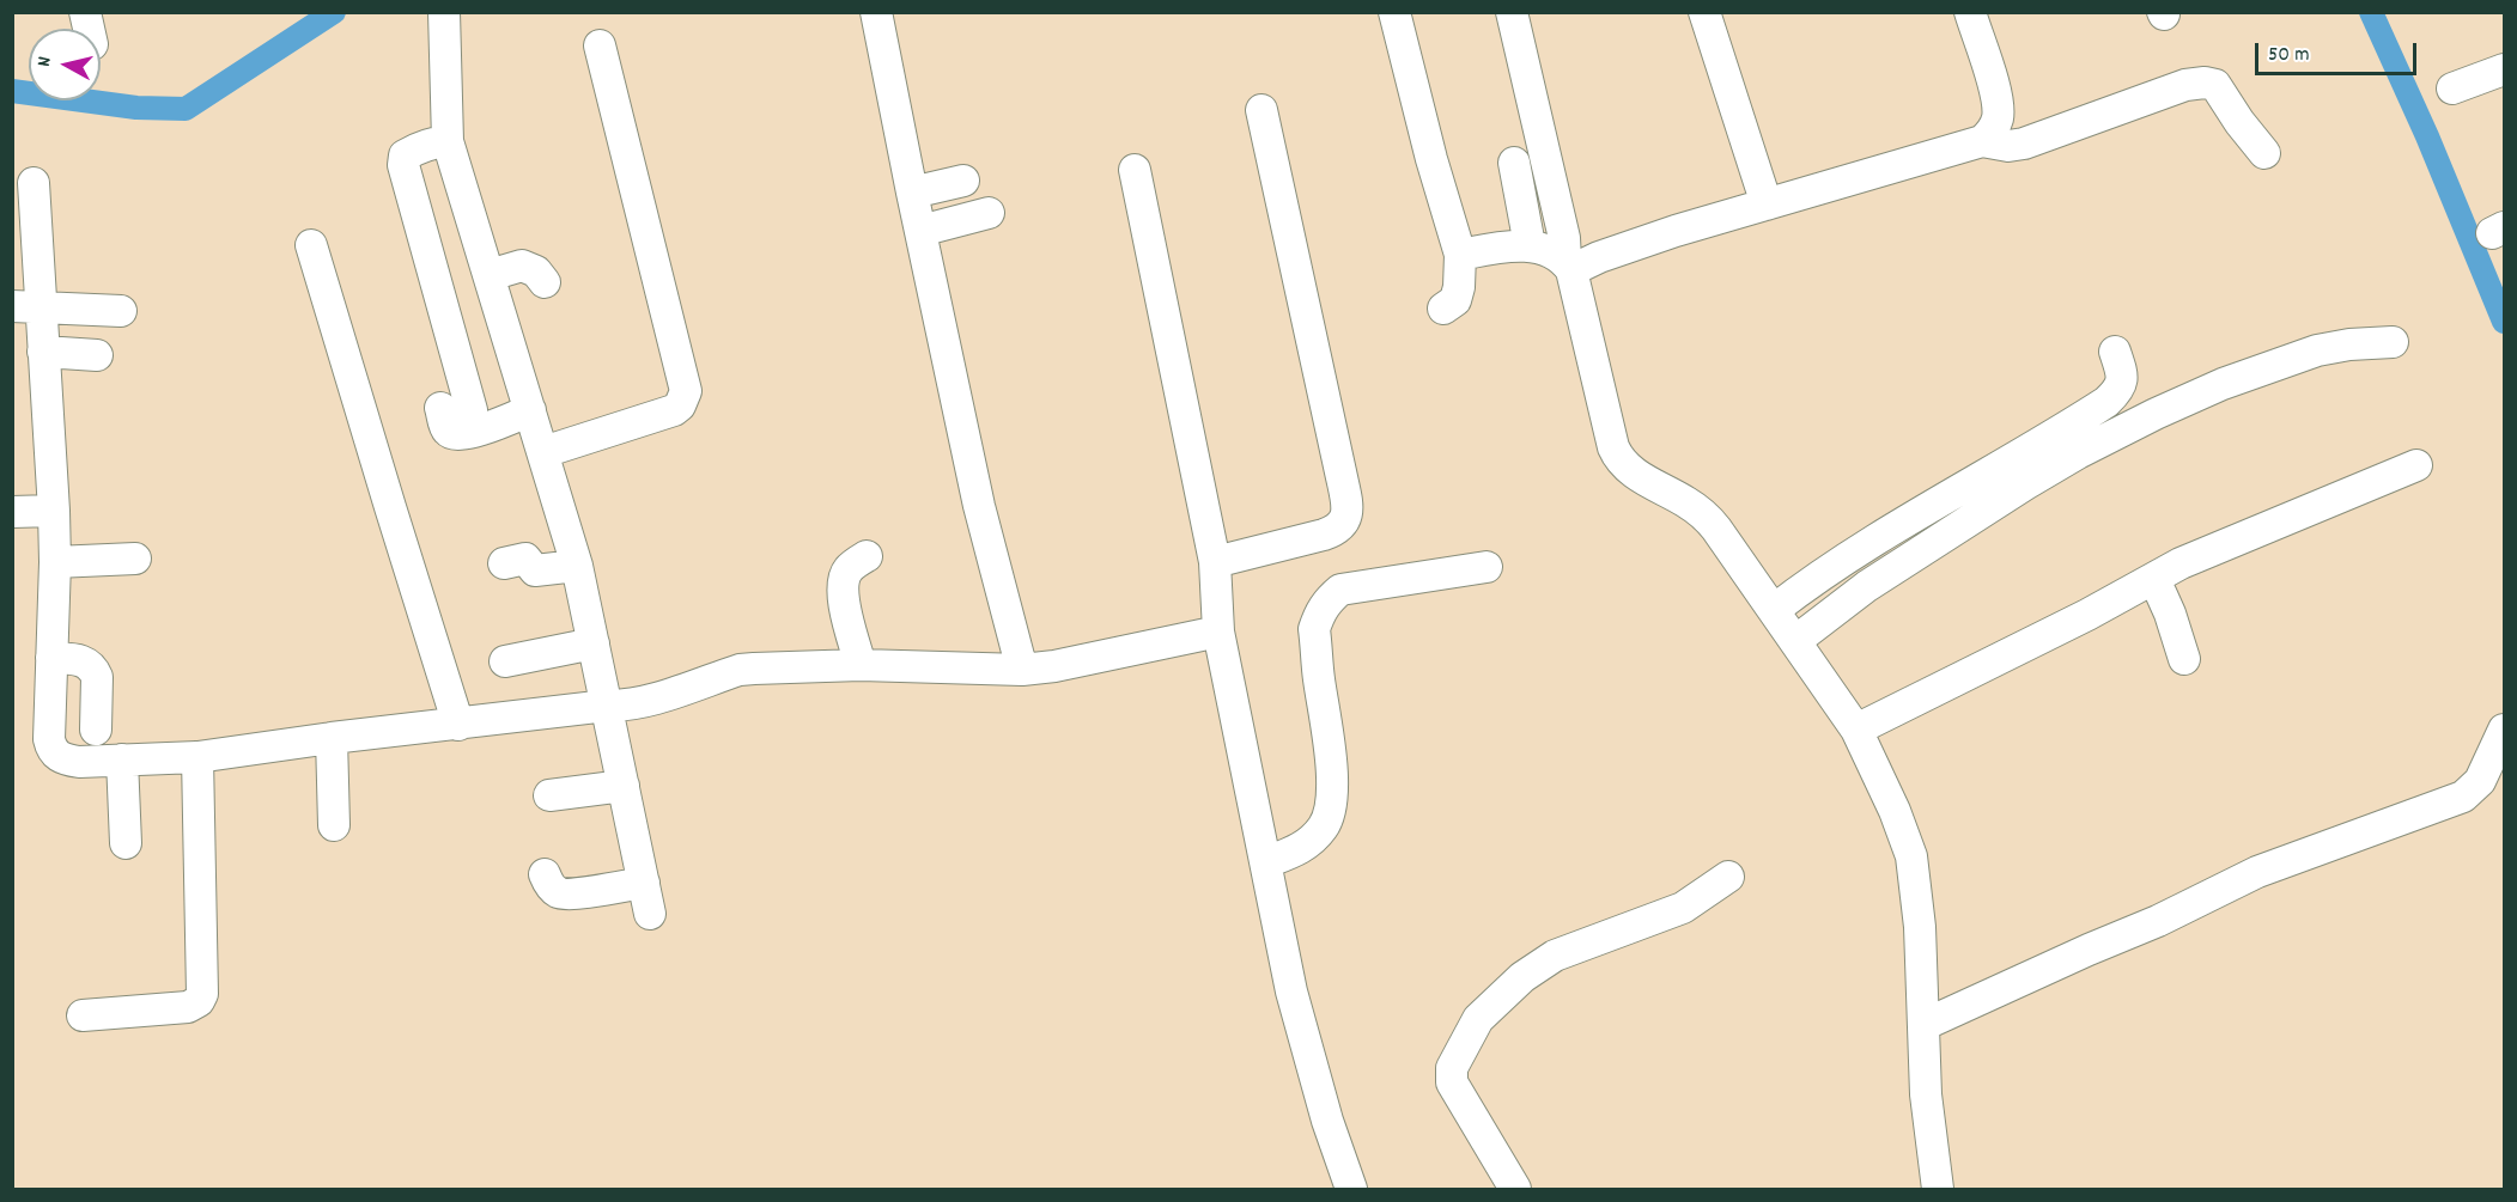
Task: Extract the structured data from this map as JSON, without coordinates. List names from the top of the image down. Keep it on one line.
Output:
{"scale_bar":"50 m","north":"left"}
